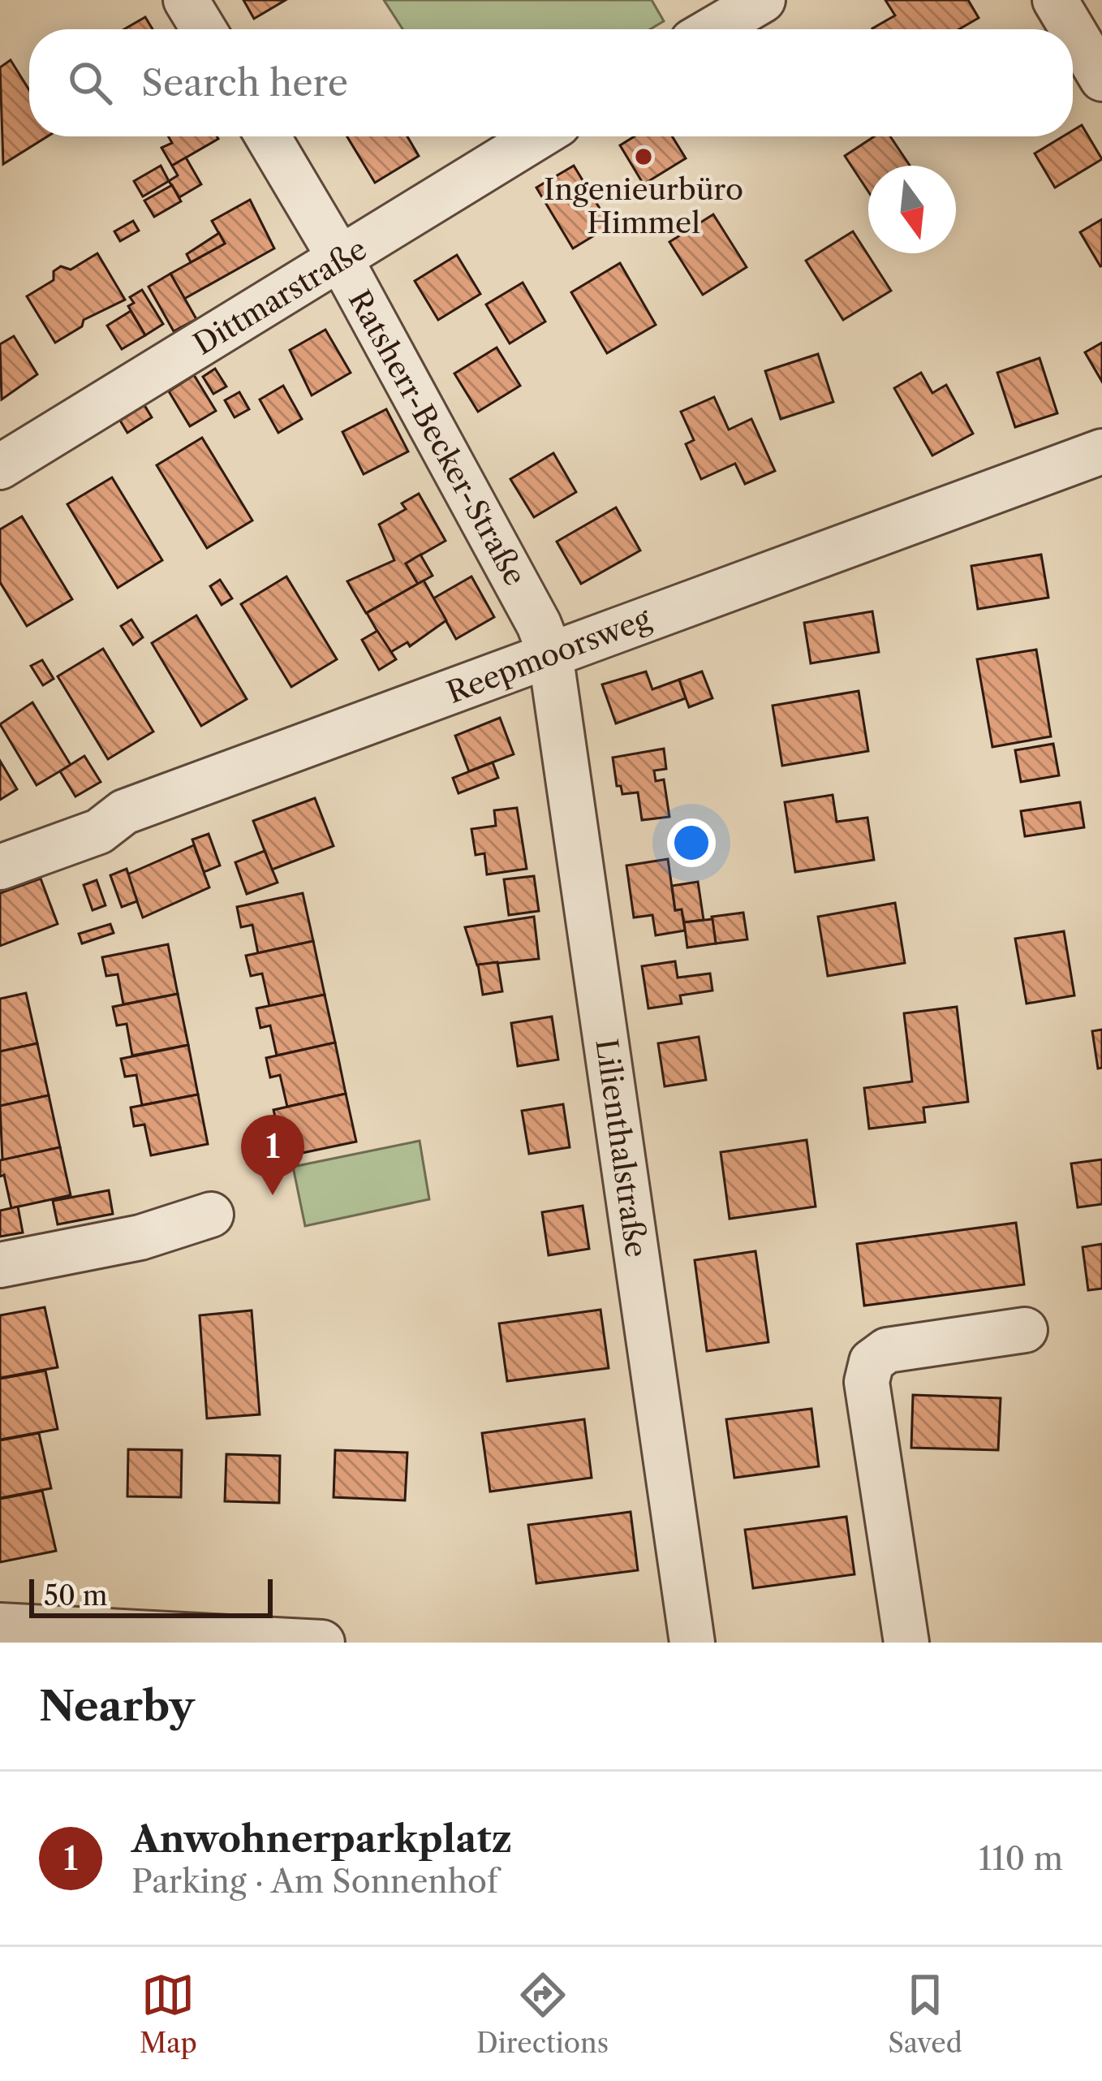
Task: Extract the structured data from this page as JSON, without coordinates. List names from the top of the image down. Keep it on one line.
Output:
{"streets":{"street":["Dittmarstraße","Ratsherr-Becker-Straße","Reepmoorsweg","Lilienthalstraße"]},"crossings":[["Dittmarstraße","Ratsherr-Becker-Straße"],["Ratsherr-Becker-Straße","Reepmoorsweg"],["Ratsherr-Becker-Straße","Lilienthalstraße"],["Reepmoorsweg","Lilienthalstraße"]],"places":["Ingenieurbüro Himmel"],"scale_bar":"50 m","north":"bottom","page":{"search":"Search here","pins":"1","scale":"50 m","heading":"Nearby","list":[{"mark":"1","name":"Anwohnerparkplatz","note":"Parking · Am Sonnenhof","value":"110 m"}],"nav":["Map","Directions","Saved"]}}
